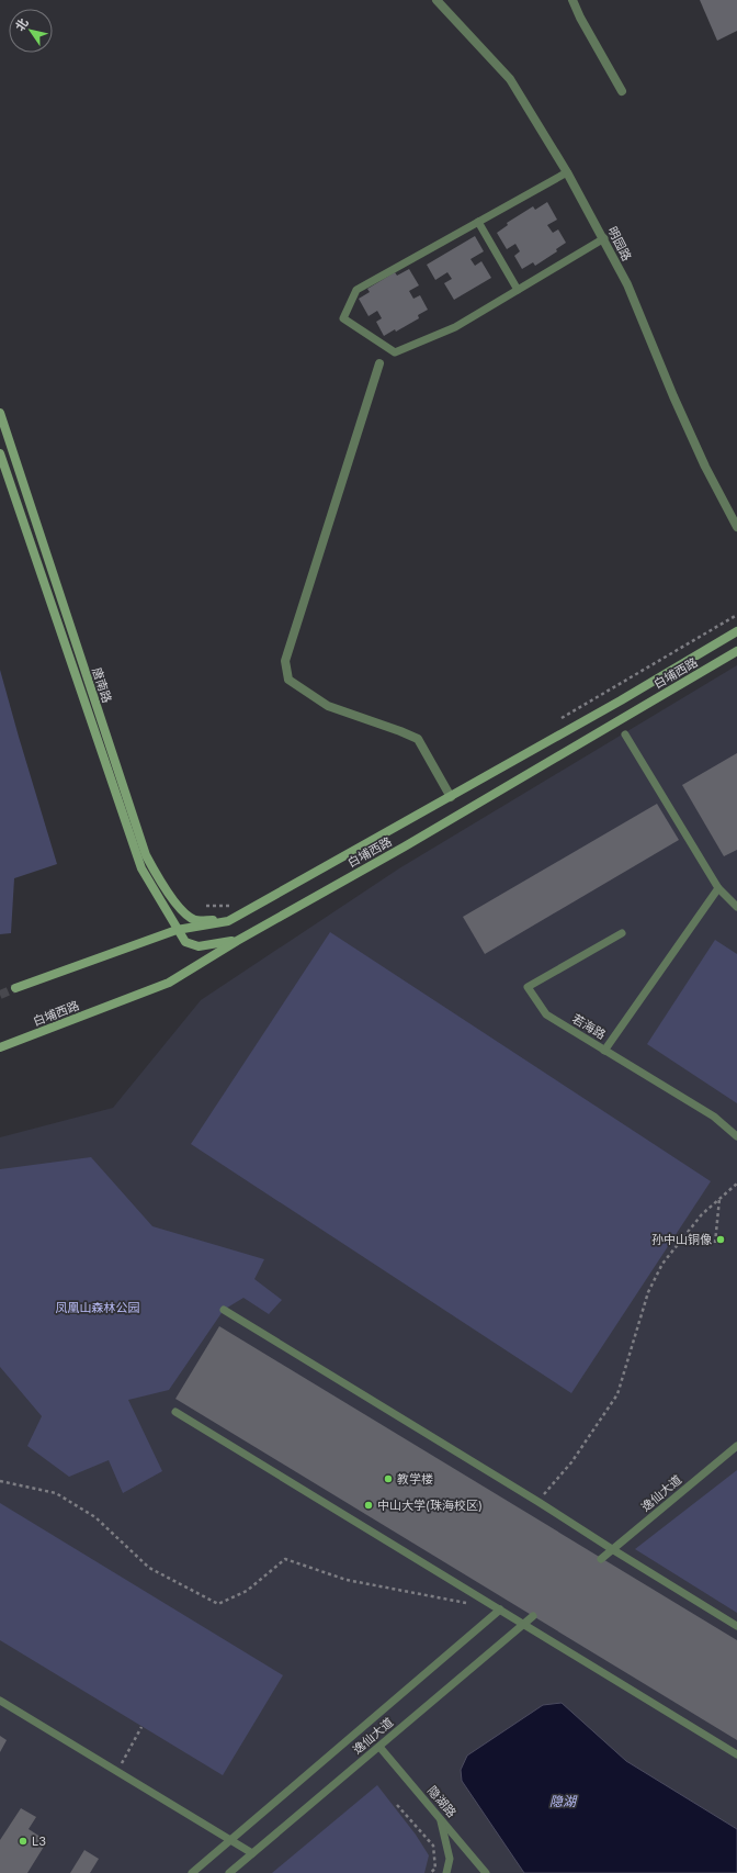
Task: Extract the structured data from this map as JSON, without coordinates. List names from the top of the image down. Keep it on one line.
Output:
{"streets":{"main road":["白埔西路","唐南路"],"street":["明园路"],"lane":["若海路","逸仙大道","隐湖路"]},"crossings":[["白埔西路","唐南路"],["逸仙大道","隐湖路"]],"water":["隐湖"],"parks":["凤凰山森林公园"],"places":["孙中山铜像","教学楼","中山大学(珠海校区)","L3"],"north":"top left"}
